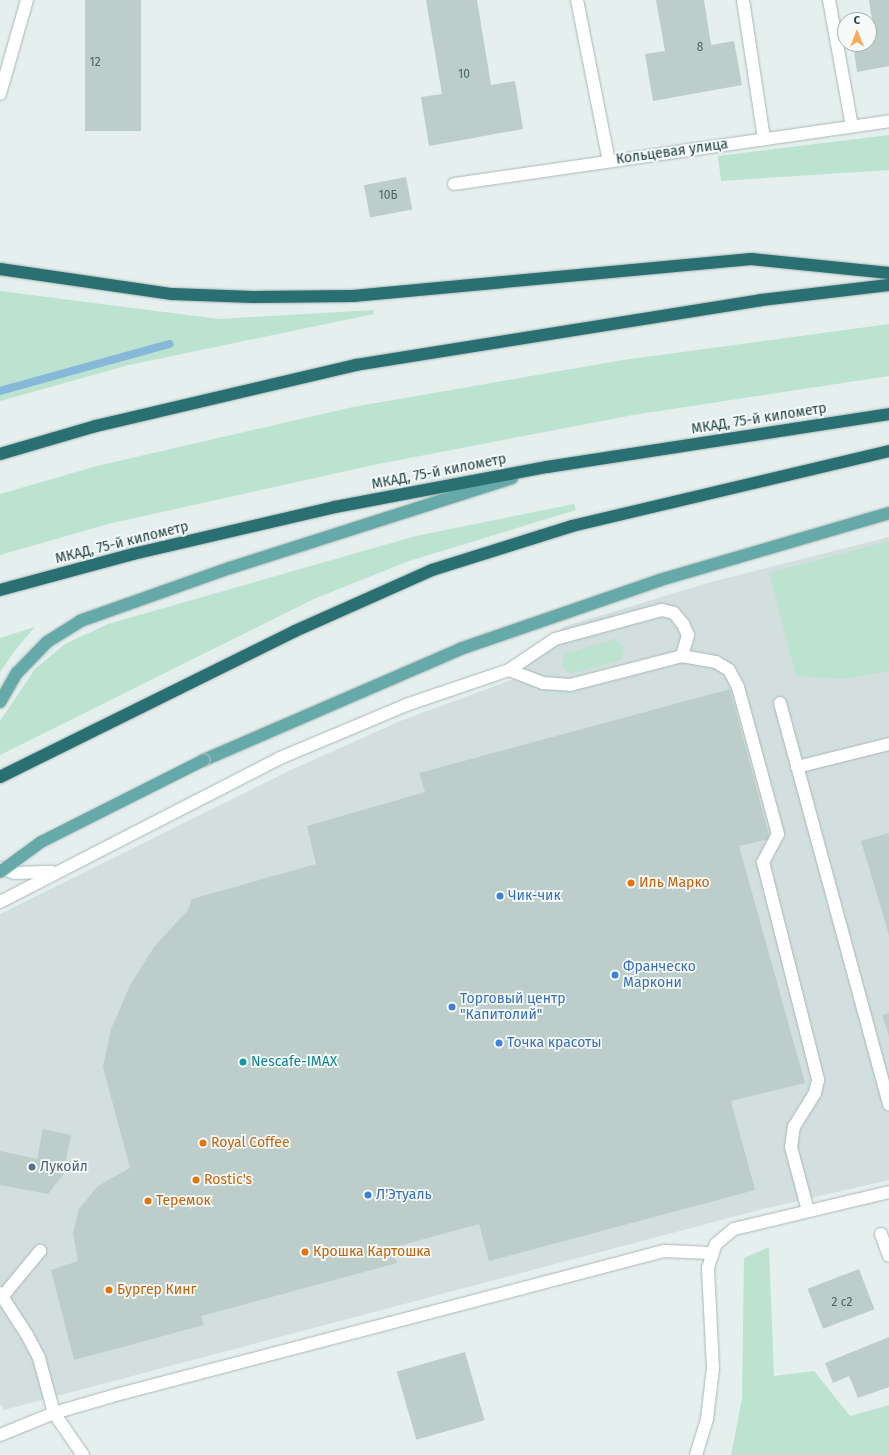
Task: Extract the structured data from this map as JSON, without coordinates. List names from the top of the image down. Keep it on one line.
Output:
{"streets":{"highway":["МКАД, 75-й километр"],"street":["Кольцевая улица"]},"places":["Иль Марко","Чик-чик","Франческо Маркони","Торговый центр \"Капитолий\"","Точка красоты","Nescafe-IMAX","Royal Coffee","Лукойл","Rostic's","Л'Этуаль","Теремок","Крошка Картошка","Бургер Кинг"],"house_numbers":["8","12","10","10Б","2 с2"],"north":"top"}
